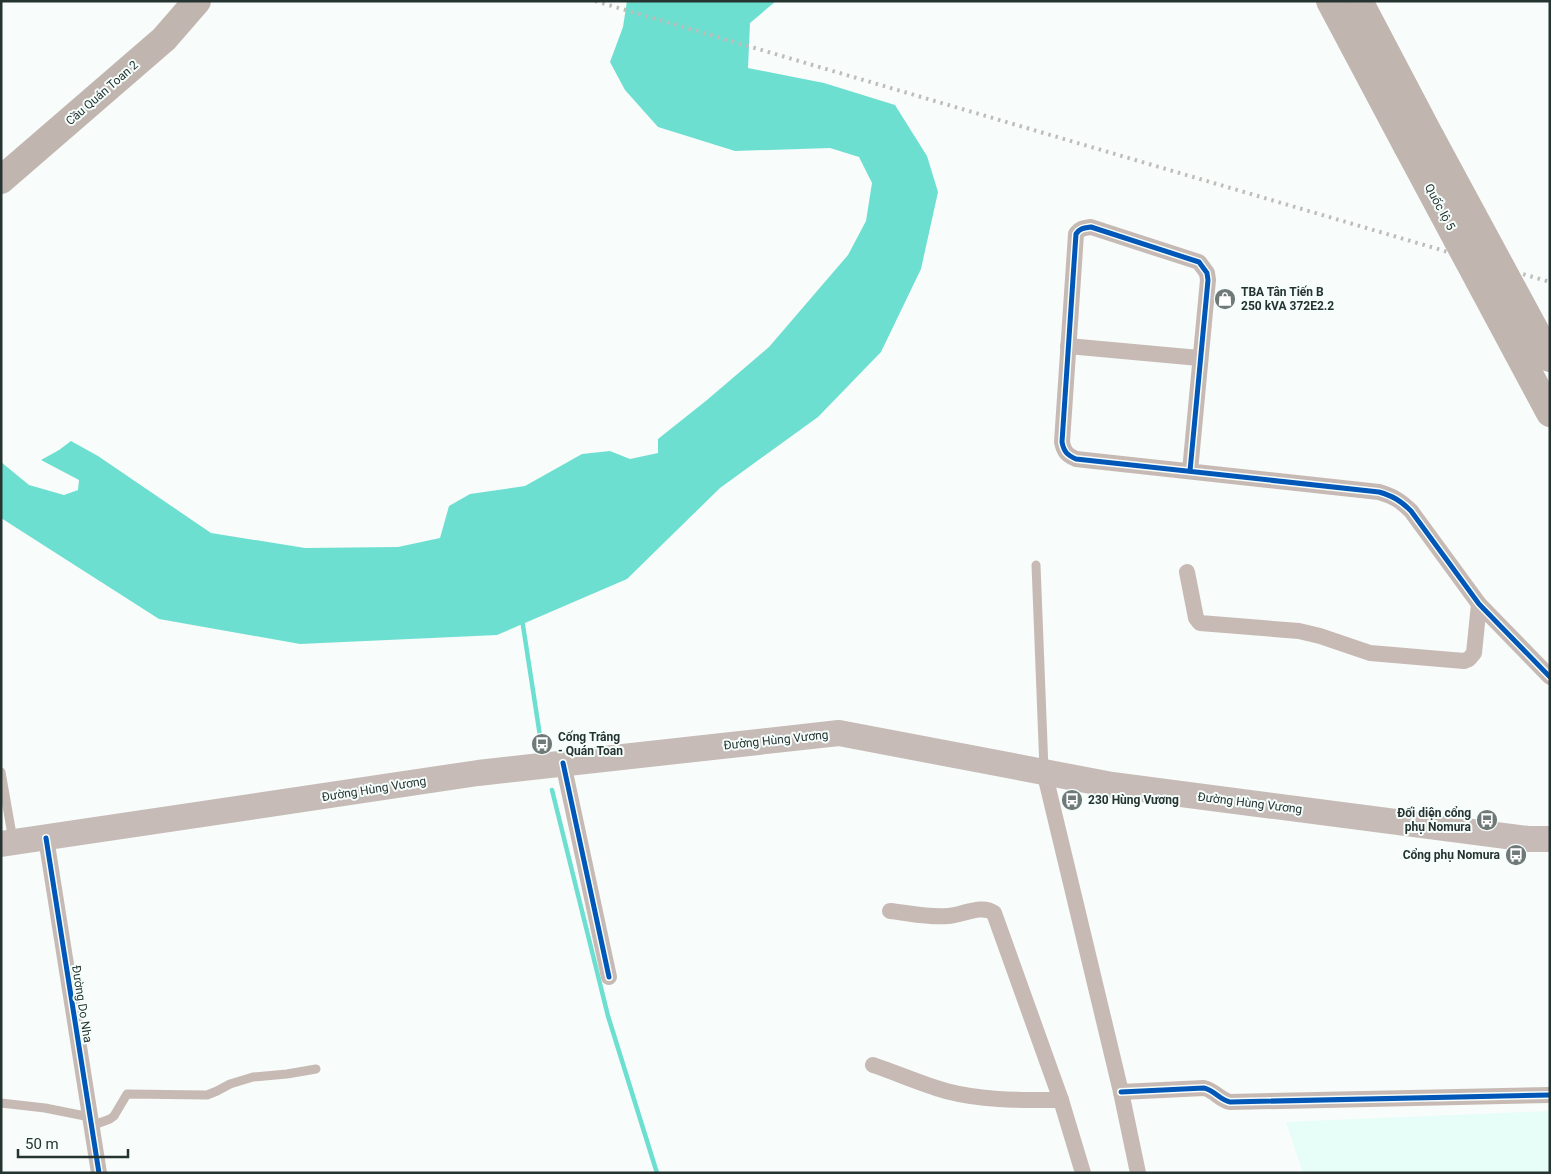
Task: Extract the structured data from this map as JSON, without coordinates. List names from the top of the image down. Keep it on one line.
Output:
{"streets":{"highway":["Cầu Quán Toan 2","Quốc lộ 5"],"main road":["Đường Hùng Vương"],"street":["Đường Do Nha"]},"crossings":[["Đường Hùng Vương","Đường Do Nha"]],"places":{"shop":["TBA Tân Tiến B 250 kVA 372E2.2"],"bus stop":["Cống Trắng - Quán Toan","230 Hùng Vương","Đối diện cổng phụ Nomura","Cổng phụ Nomura"]},"scale_bar":"50 m"}
